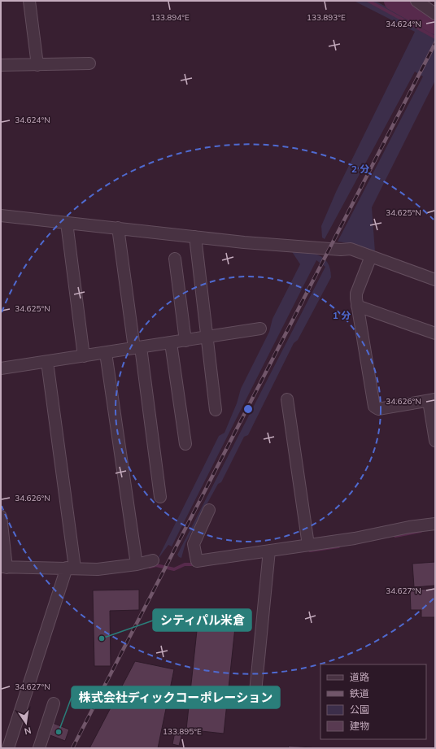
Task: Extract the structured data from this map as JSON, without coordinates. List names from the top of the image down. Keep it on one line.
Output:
{"places":["シティパル米倉","株式会社ディックコーポレーション"],"legend":["道路","鉄道","公園","建物"],"north":"bottom","coordinates":["133.894°E","133.893°E","34.624°N","34.625°N","34.626°N","34.627°N","133.895°E"],"rings":["2 分","1 分"]}
